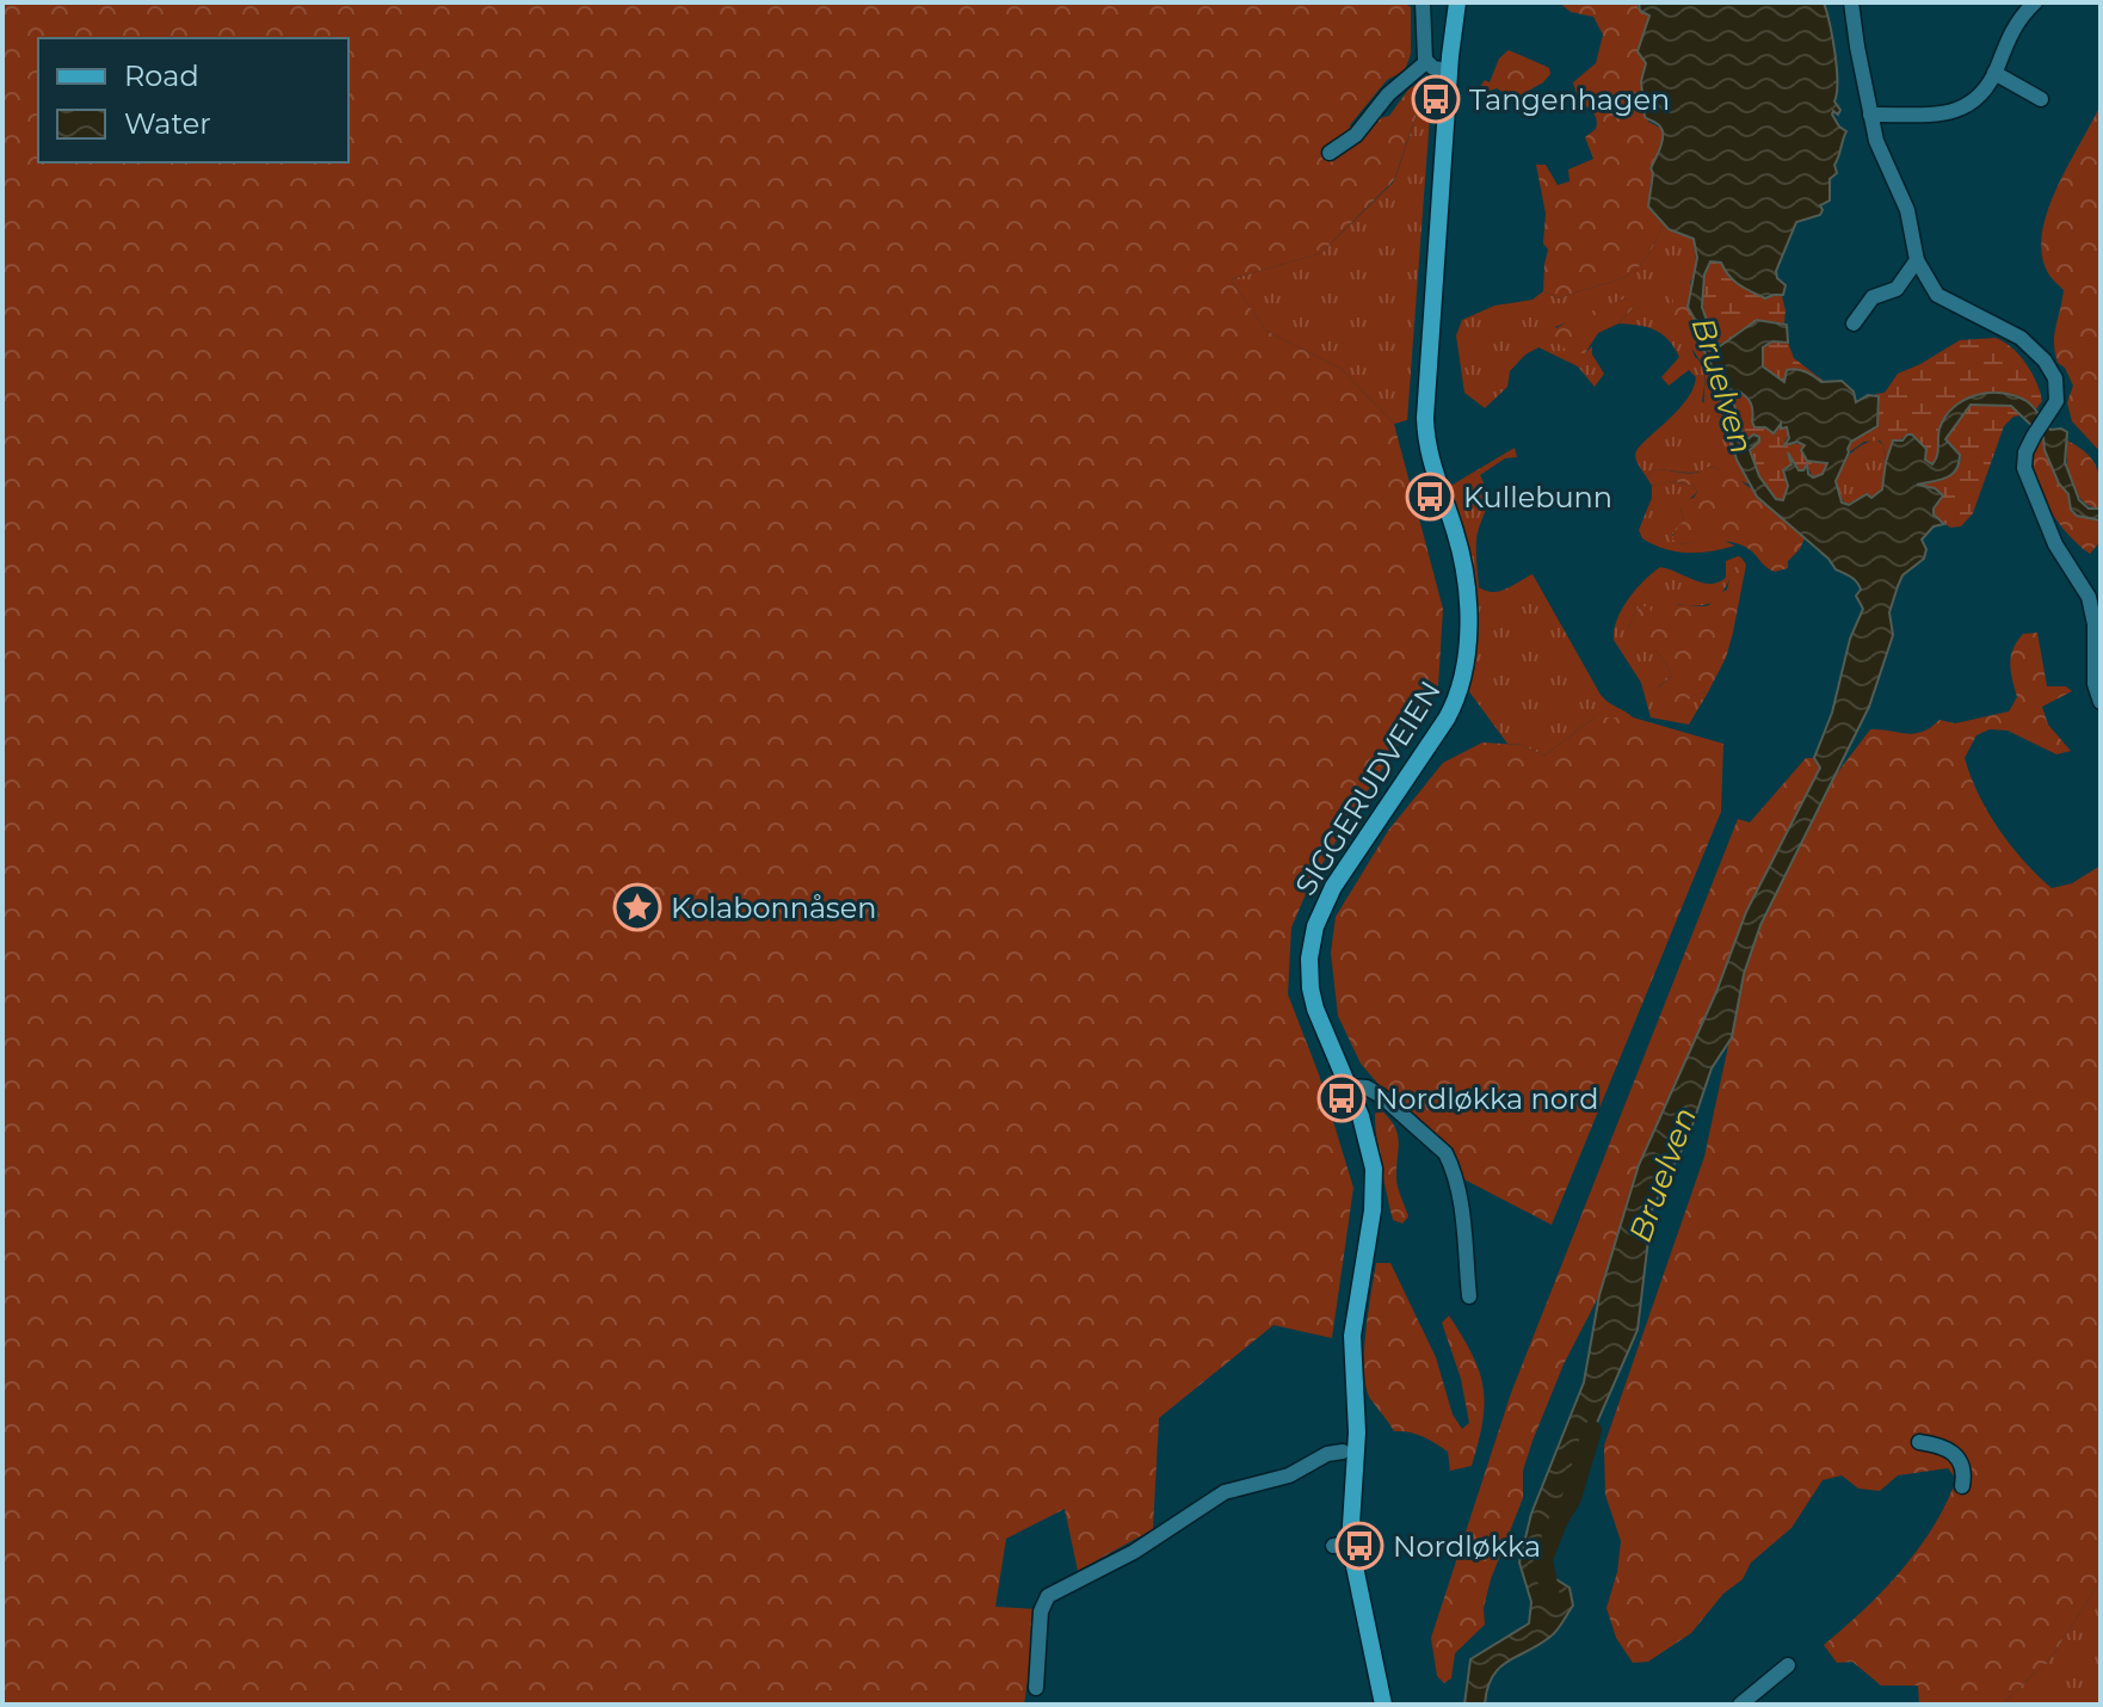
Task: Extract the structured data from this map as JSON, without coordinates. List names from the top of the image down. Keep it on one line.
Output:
{"streets":{"main road":["SIGGERUDVEIEN"]},"water":["Bruelven"],"places":{"bus stop":["Tangenhagen","Kullebunn","Nordløkka nord","Nordløkka"],"place":["Kolabonnåsen"]},"legend":["Road","Water"]}
